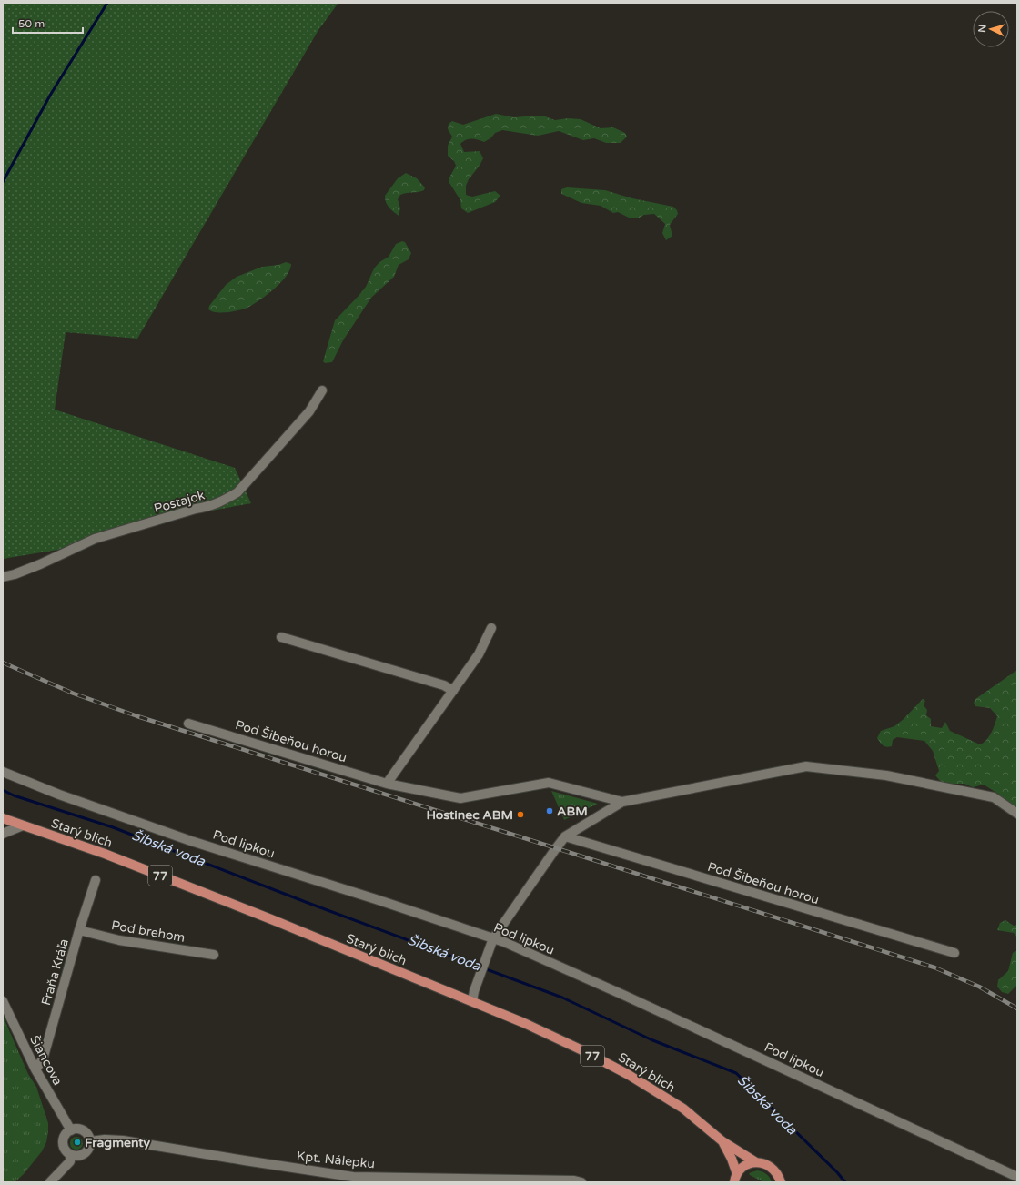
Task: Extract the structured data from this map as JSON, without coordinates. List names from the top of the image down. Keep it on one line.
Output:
{"streets":{"main road":["Starý blich","77"],"street":["Postajok","Pod Šibeňou horou","Pod lipkou","Pod brehom","Fraňa Kráľa","Šiancova","Kpt. Nálepku"]},"crossings":[["Pod Šibeňou horou","Starý blich"],["Pod Šibeňou horou","Pod lipkou"],["Starý blich","77"],["Pod brehom","Fraňa Kráľa"],["Fraňa Kráľa","Šiancova"],["Šiancova","Kpt. Nálepku"]],"water":["Šibská voda"],"places":["ABM","Hostinec ABM","Fragmenty"],"scale_bar":"50 m","north":"left"}
